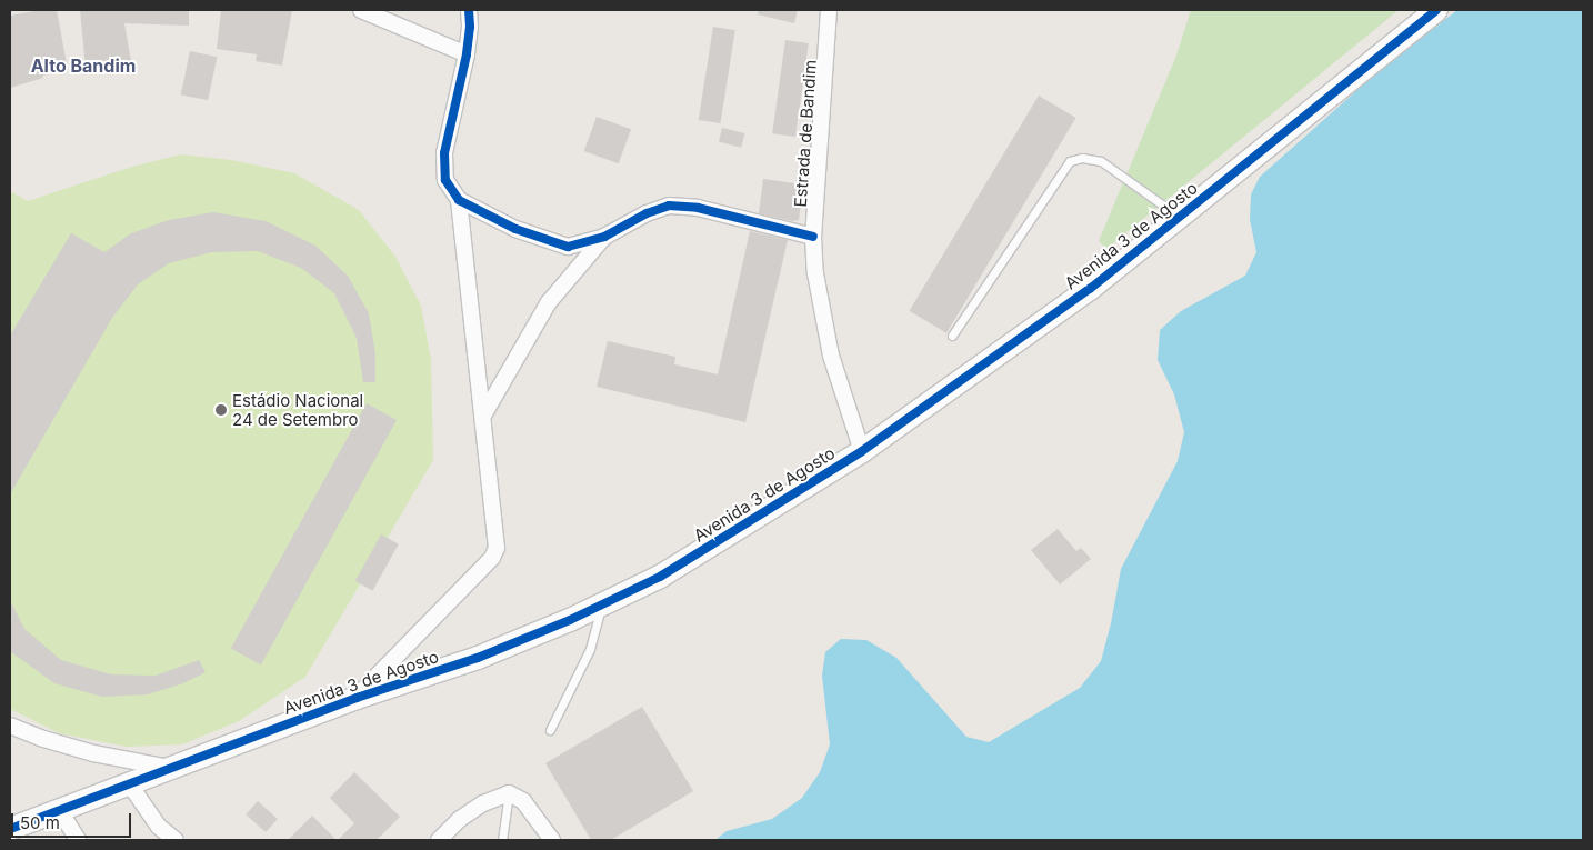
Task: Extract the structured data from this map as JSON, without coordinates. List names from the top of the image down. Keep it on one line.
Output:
{"streets":{"street":["Estrada de Bandim","Avenida 3 de Agosto"]},"crossings":[["Estrada de Bandim","Avenida 3 de Agosto"]],"districts":["Alto Bandim"],"places":["Estádio Nacional 24 de Setembro"],"scale_bar":"50 m"}
